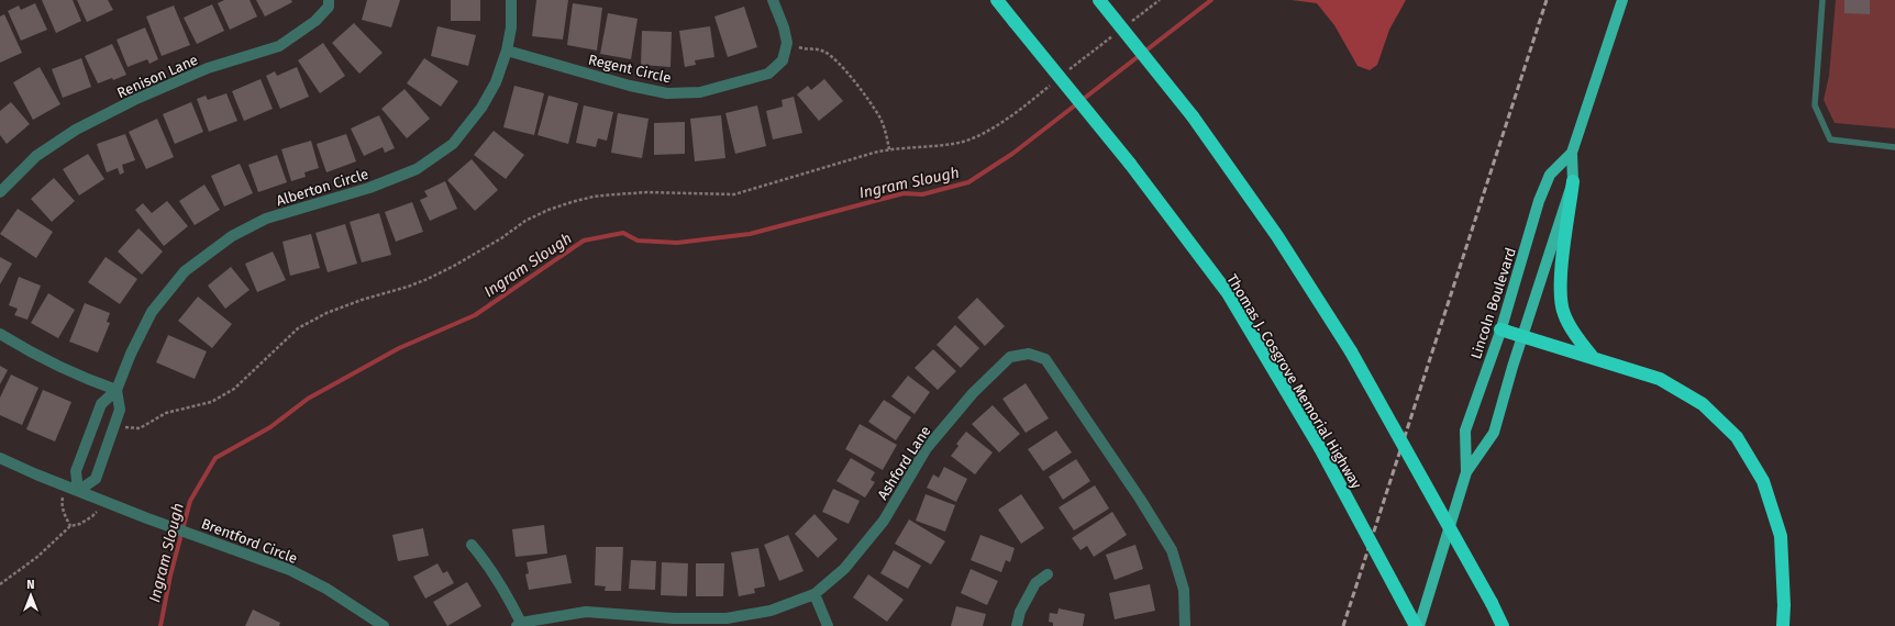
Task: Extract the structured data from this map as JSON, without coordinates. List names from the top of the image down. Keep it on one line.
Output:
{"streets":{"highway":["Thomas J. Cosgrove Memorial Highway"],"main road":["Lincoln Boulevard"],"street":["Regent Circle","Renison Lane","Alberton Circle","Ashford Lane","Brentford Circle"]},"crossings":[["Regent Circle","Alberton Circle"],["Alberton Circle","Brentford Circle"]],"water":["Ingram Slough"],"north":"top"}
